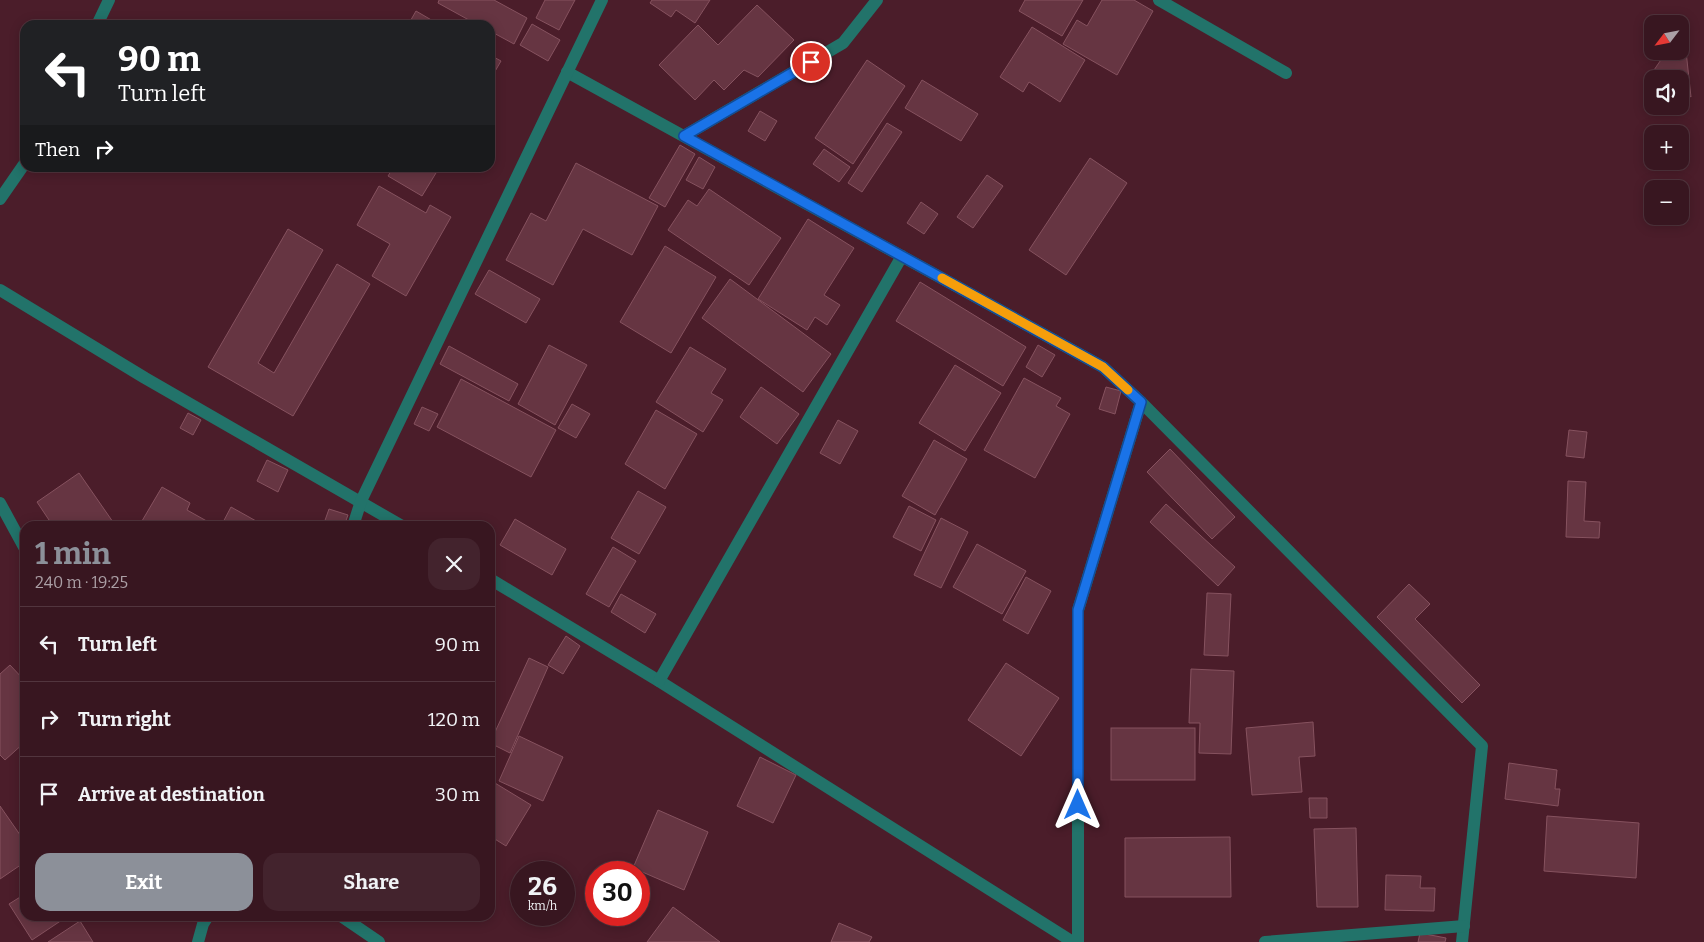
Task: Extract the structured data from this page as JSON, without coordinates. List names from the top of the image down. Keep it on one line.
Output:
{"north":"bottom left","page":{"map_buttons":["+","−"],"turn":["90 m","Turn left"],"then":"Then","heading":["1 min","240 m · 19:25"],"list":[{"name":"Turn left","value":"90 m"},{"name":"Turn right","value":"120 m"},{"name":"Arrive at destination","value":"30 m"}],"buttons":["Exit","Share"],"speed":"26 km/h","limit":"30"}}
